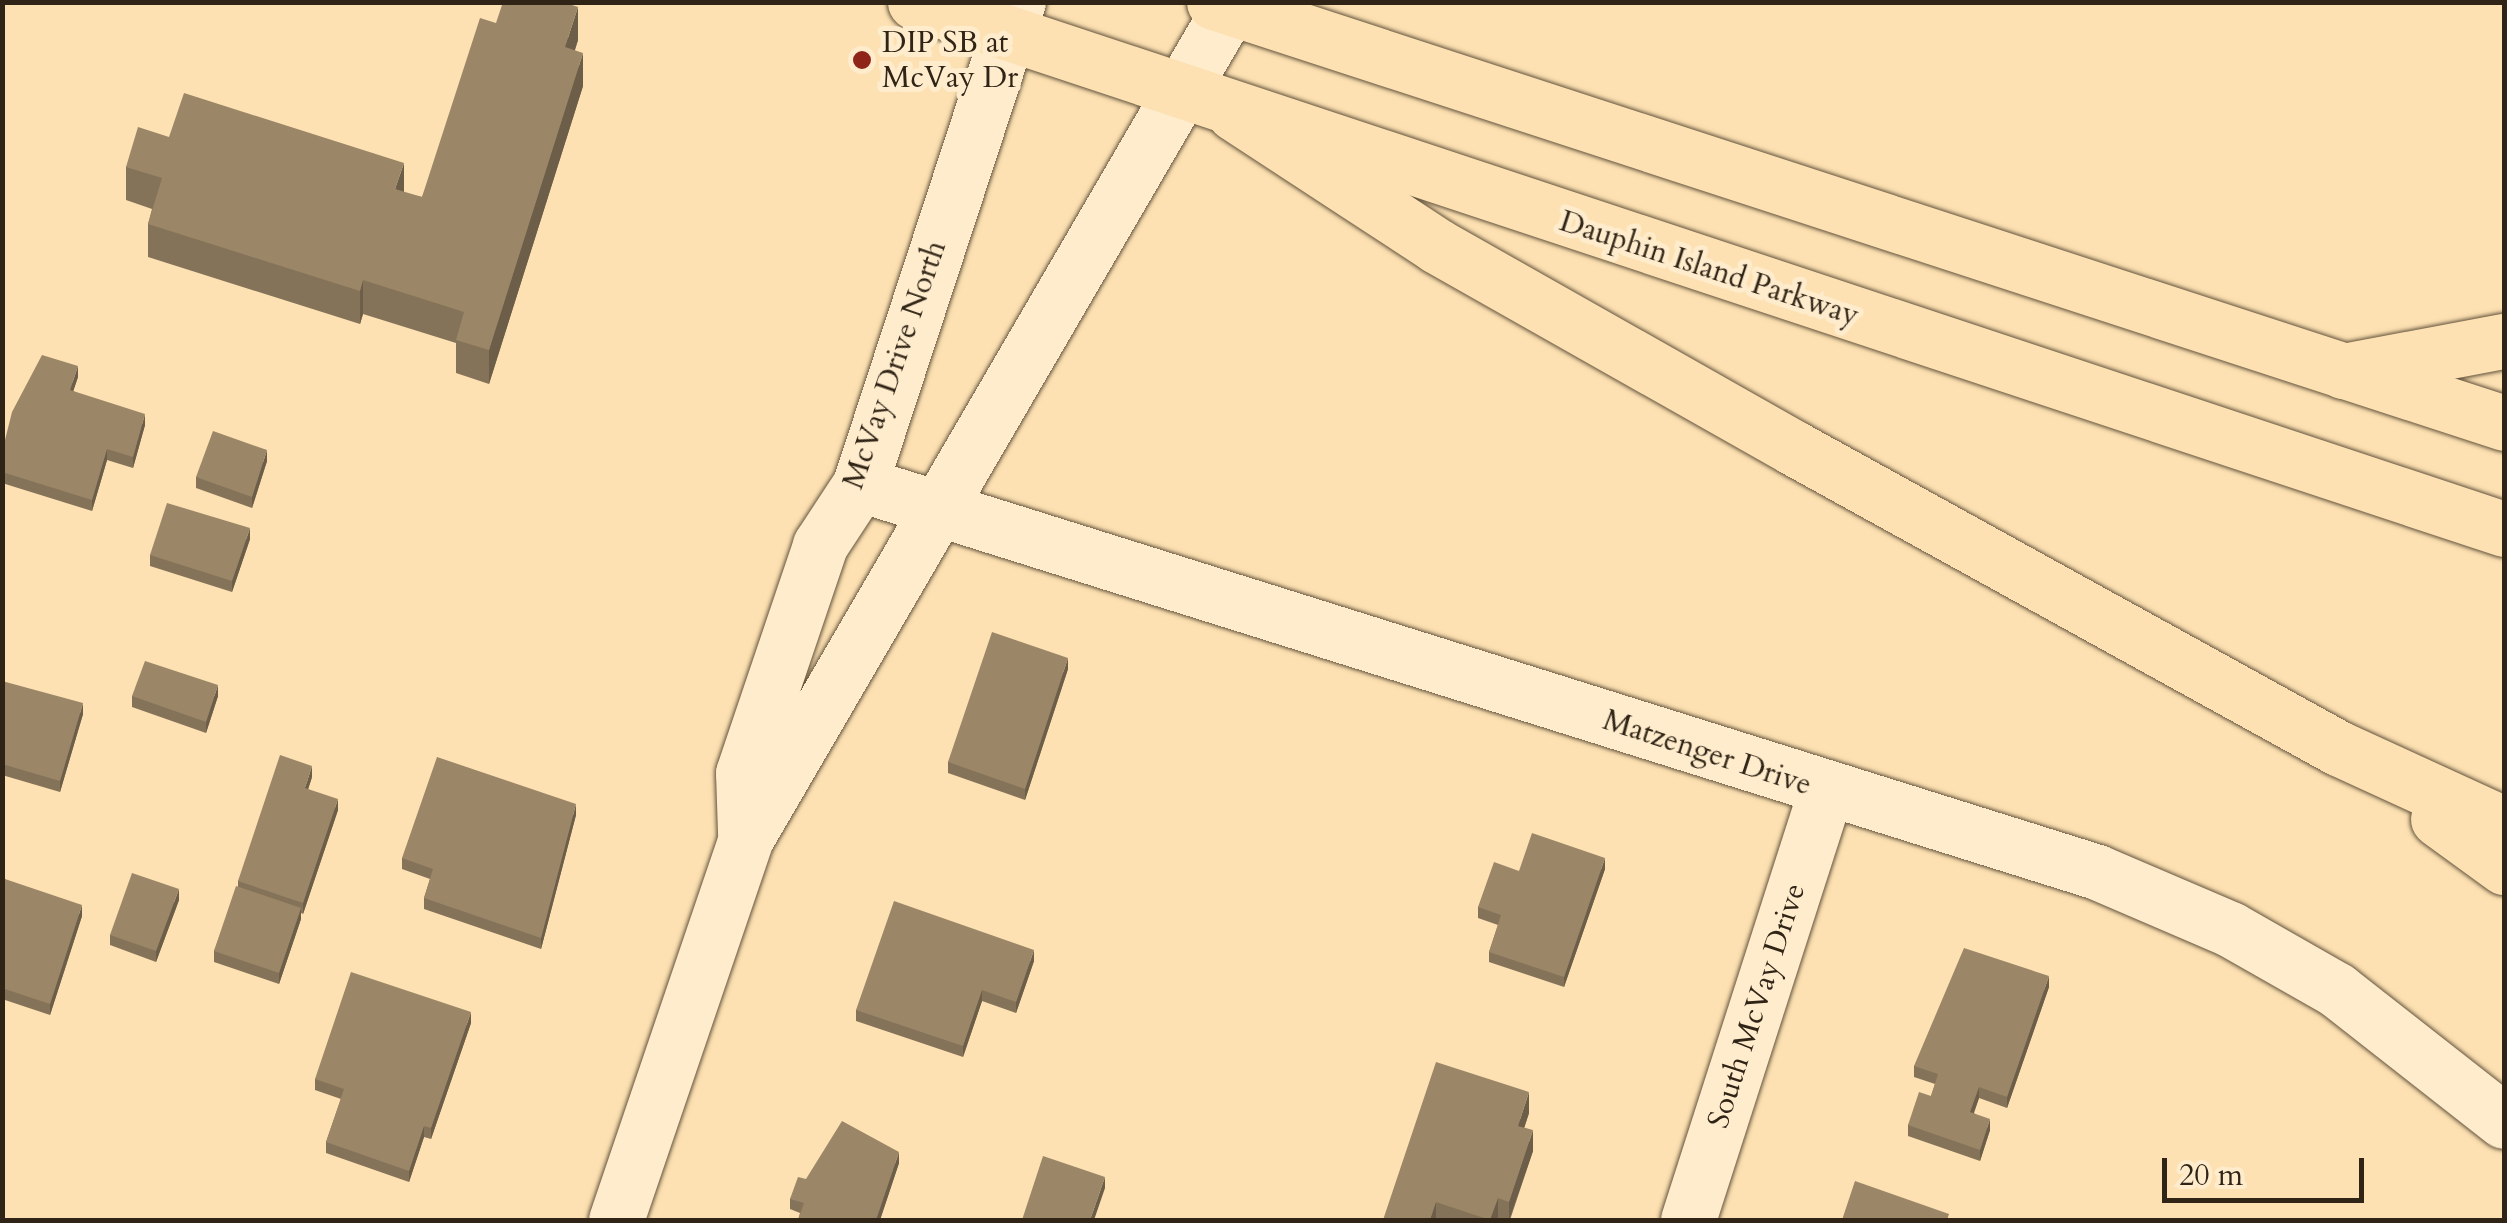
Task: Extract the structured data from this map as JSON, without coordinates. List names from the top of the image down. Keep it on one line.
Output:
{"streets":{"main road":["Dauphin Island Parkway"],"street":["McVay Drive North","Matzenger Drive","South McVay Drive"]},"crossings":[["Dauphin Island Parkway","McVay Drive North"],["McVay Drive North","Matzenger Drive"],["Matzenger Drive","South McVay Drive"]],"places":["DIP SB at McVay Dr"],"scale_bar":"20 m"}
